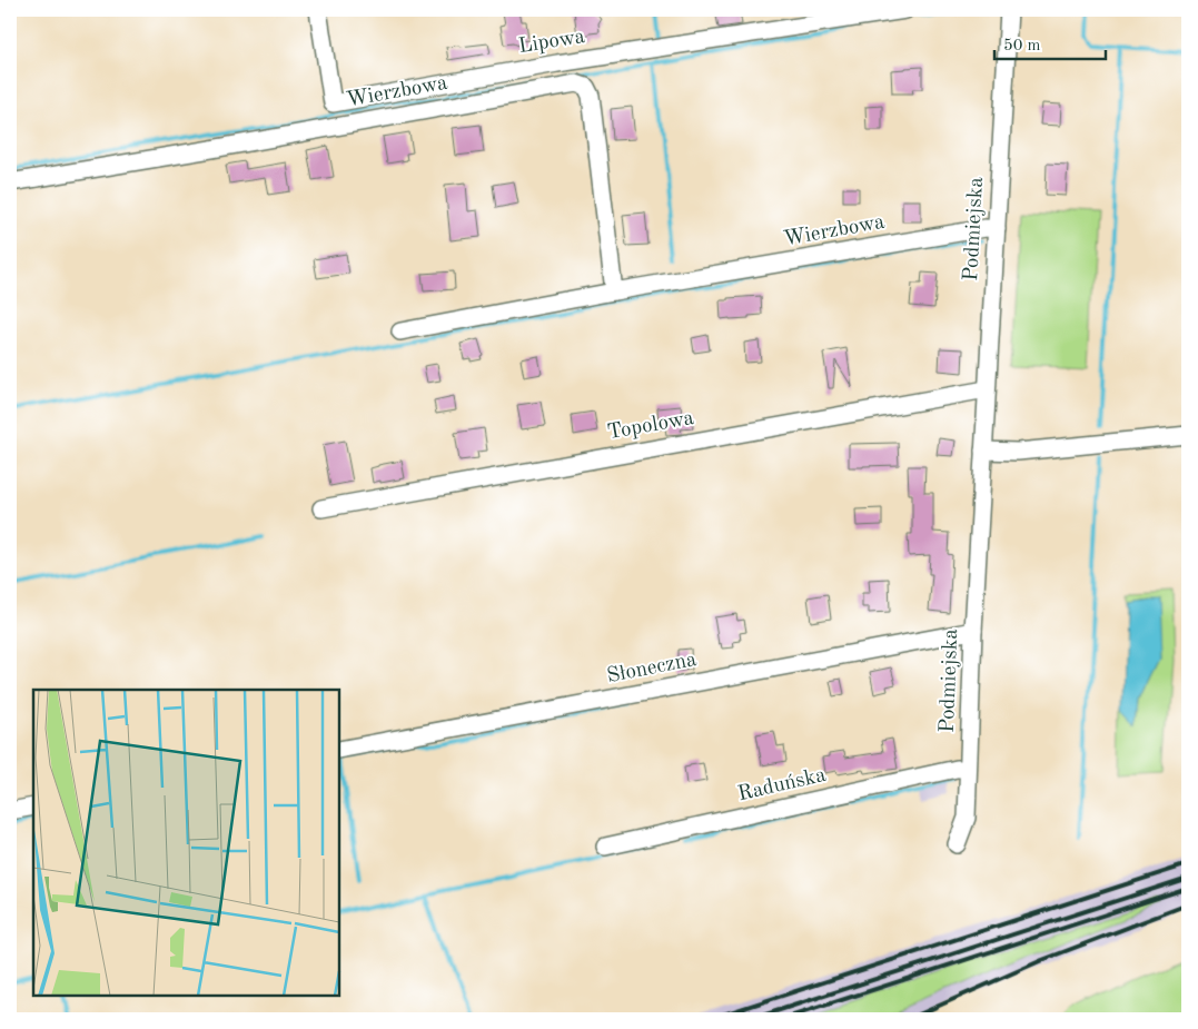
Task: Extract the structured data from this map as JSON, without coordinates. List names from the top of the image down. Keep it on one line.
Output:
{"streets":{"street":["Lipowa","Wierzbowa","Podmiejska","Topolowa","Słoneczna","Raduńska"]},"crossings":[["Wierzbowa","Podmiejska"],["Podmiejska","Topolowa"],["Podmiejska","Słoneczna"],["Podmiejska","Raduńska"]],"scale_bar":"50 m"}
